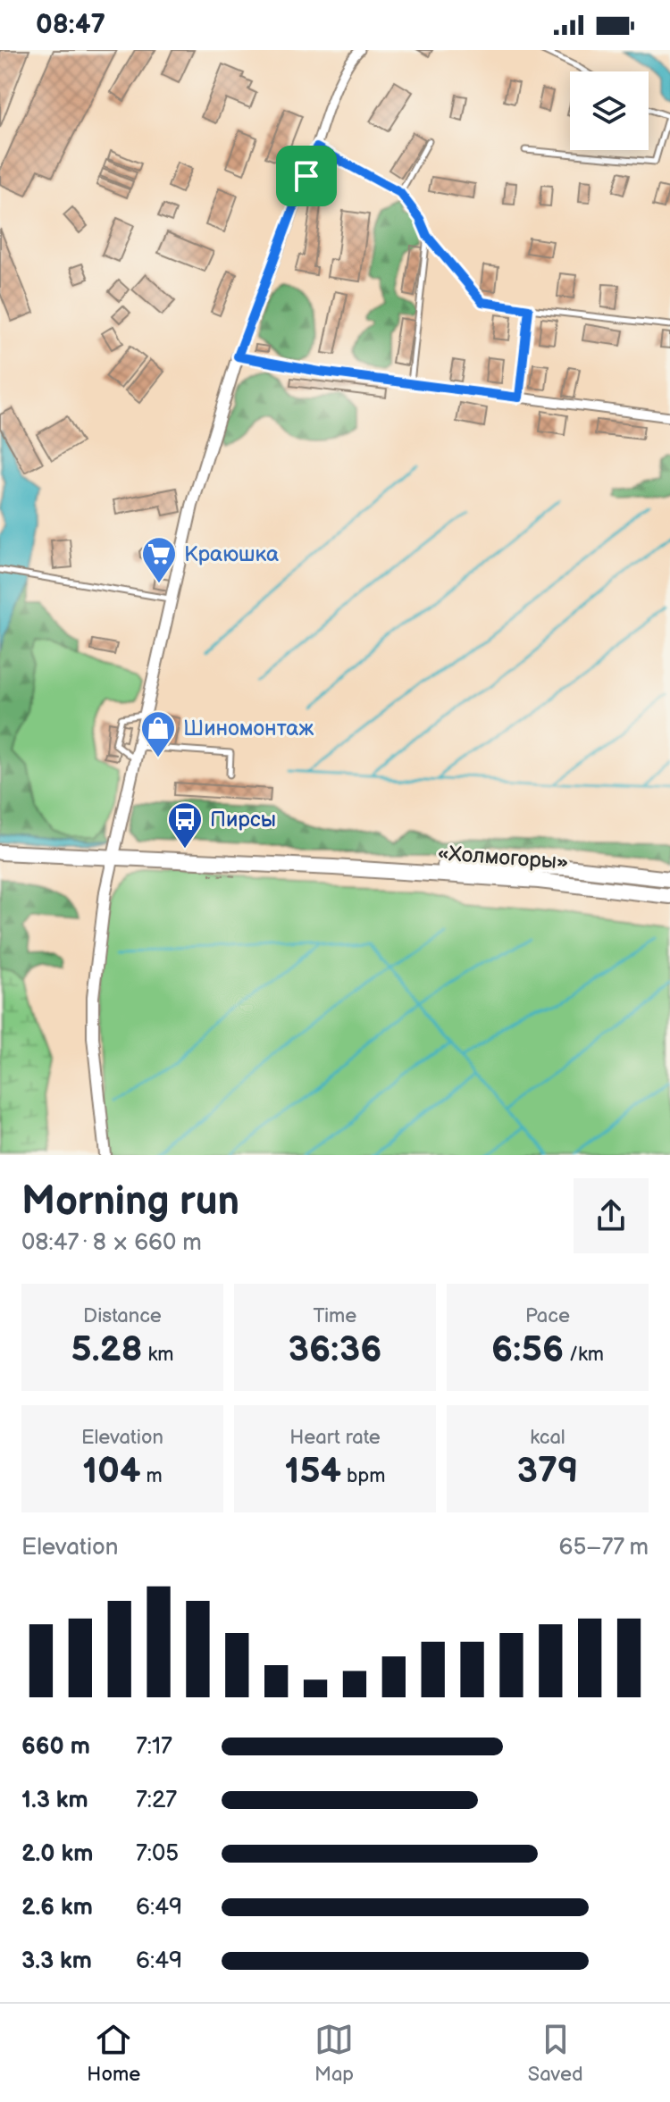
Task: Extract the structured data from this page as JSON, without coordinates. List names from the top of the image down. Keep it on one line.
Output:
{"streets":{"highway":["«Холмогоры»"]},"places":{"supermarket":["Краюшка"],"shop":["Шиномонтаж"],"bus stop":["Пирсы"]},"page":{"status":"08:47","heading":["Morning run","08:47 · 8 × 660 m"],"stats":[["Distance","5.28 km"],["Time","36:36"],["Pace","6:56 /km"],["Elevation","104 m"],["Heart rate","154 bpm"],["kcal","379"]],"chart":["Elevation","65–77 m"],"list":[{"name":"660 m","note":"7:17"},{"name":"1.3 km","note":"7:27"},{"name":"2.0 km","note":"7:05"},{"name":"2.6 km","note":"6:49"},{"name":"3.3 km","note":"6:49"}],"tabs":["Home","Map","Saved"]}}
